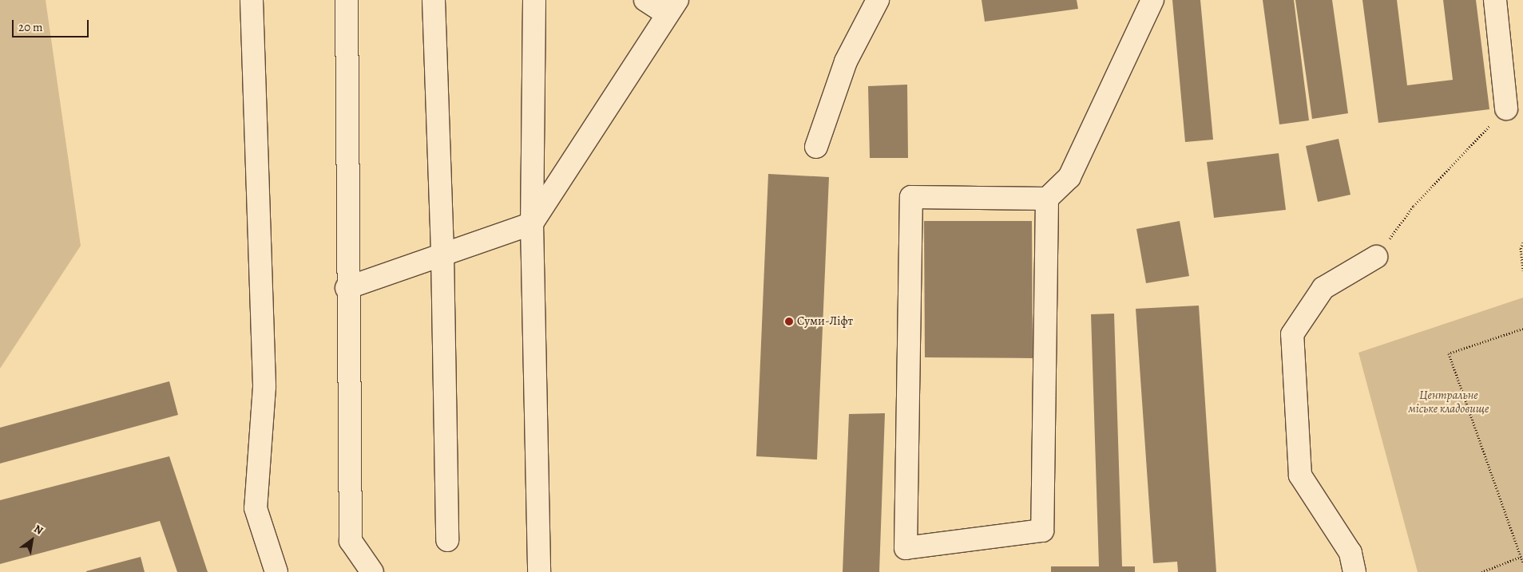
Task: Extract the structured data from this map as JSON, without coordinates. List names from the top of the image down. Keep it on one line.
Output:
{"parks":["Центральне міське кладовище"],"places":["Суми-Ліфт"],"scale_bar":"20 m","north":"top right"}
